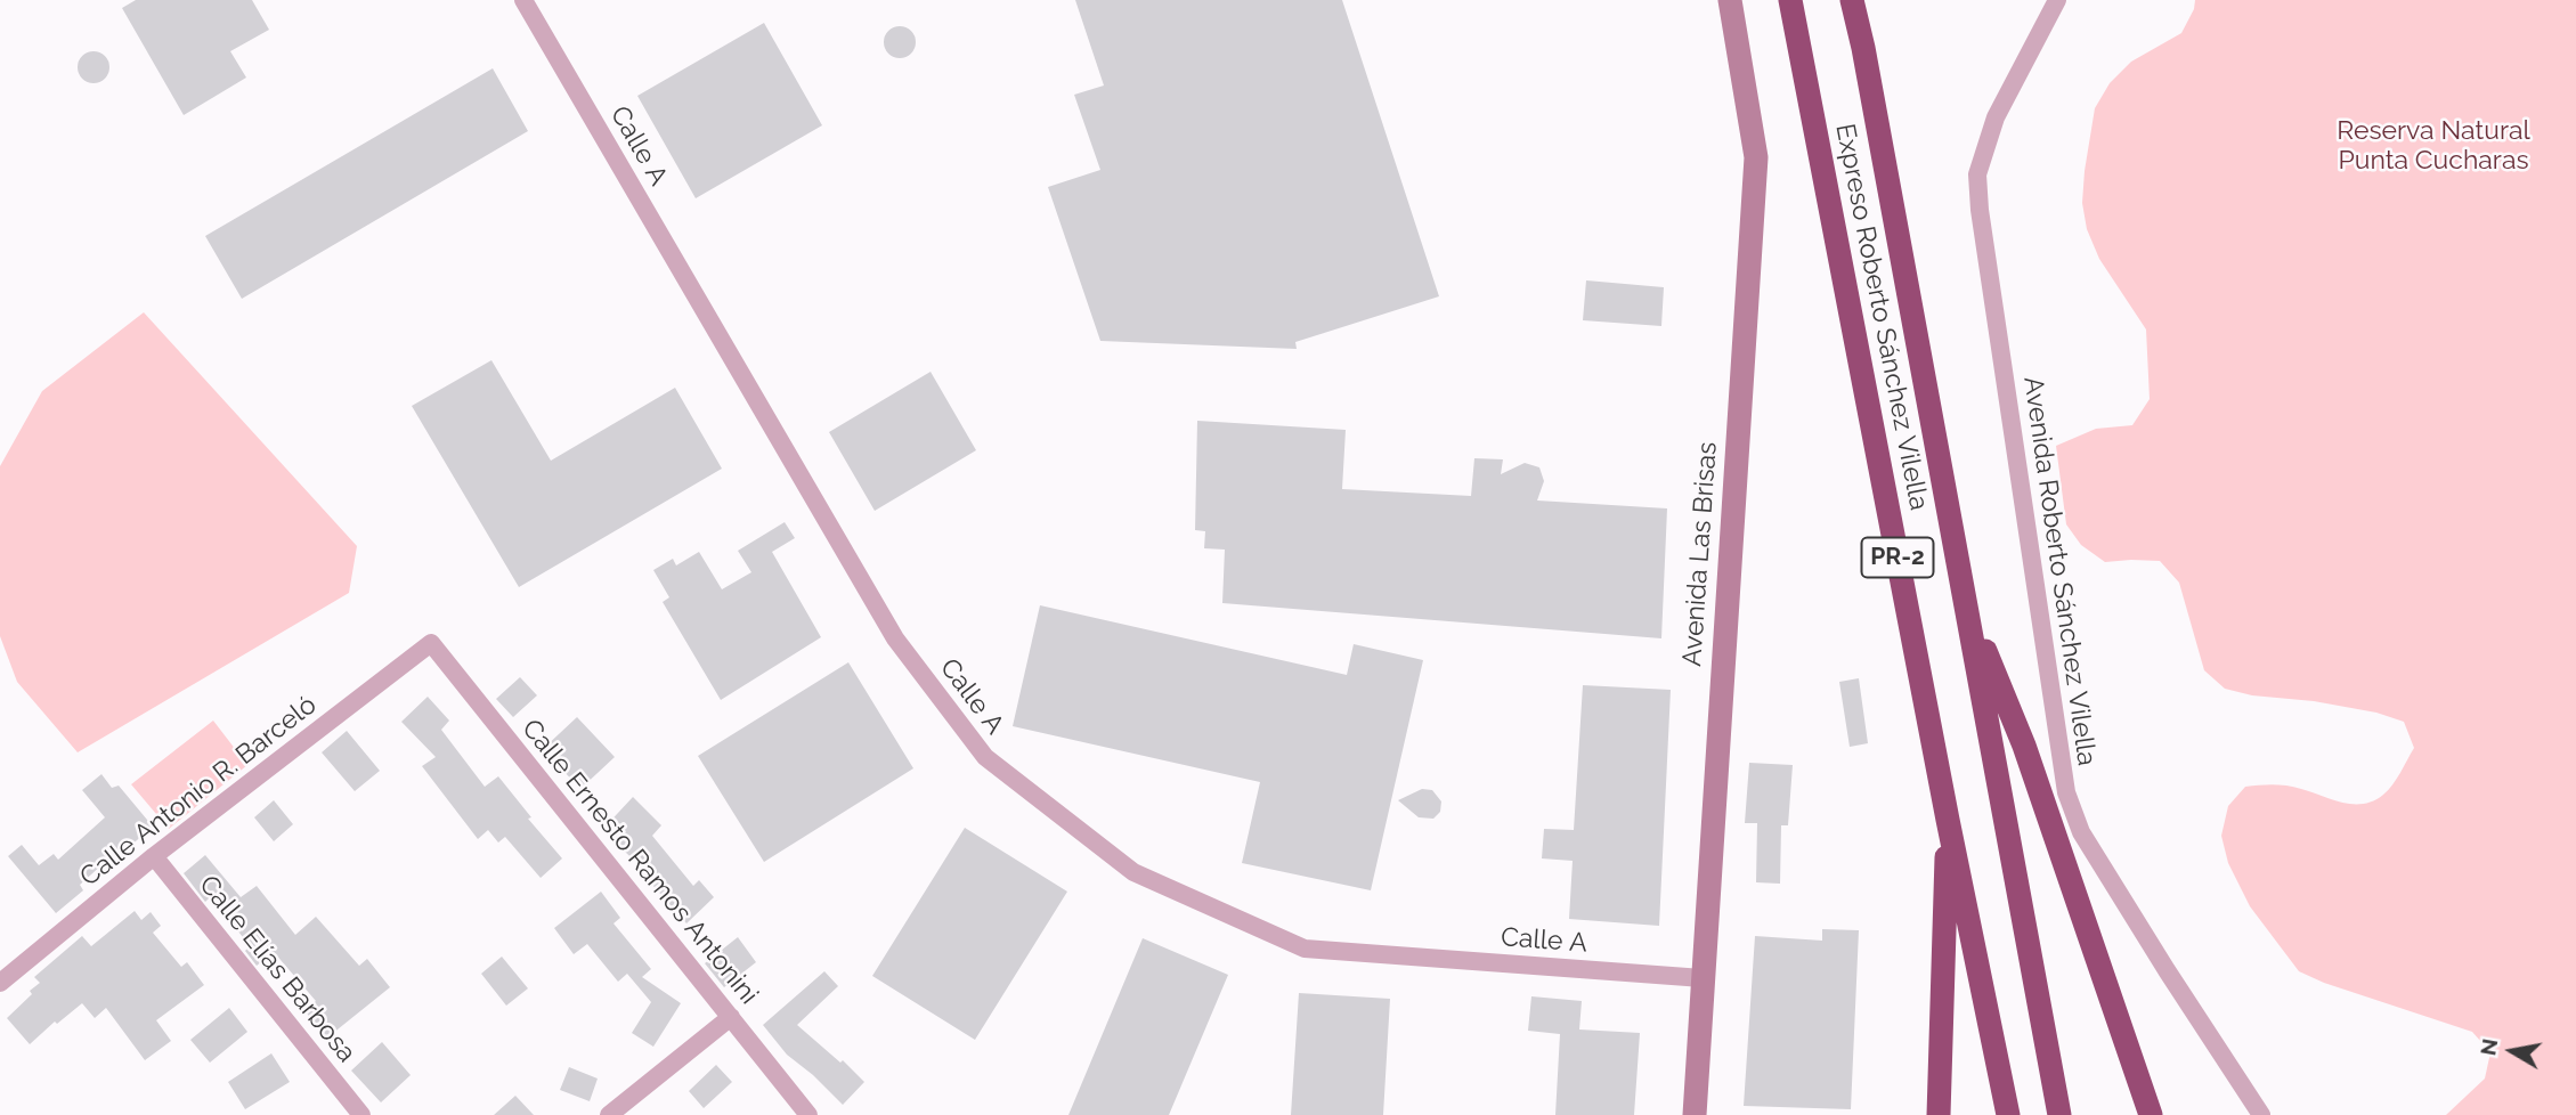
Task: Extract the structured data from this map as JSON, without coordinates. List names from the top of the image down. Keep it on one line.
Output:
{"streets":{"highway":["Expreso Roberto Sánchez Vilella","PR-2"],"street":["Calle A","Avenida Las Brisas","Avenida Roberto Sánchez Vilella","Calle Antonio R. Barceló","Calle Ernesto Ramos Antonini","Calle Elías Barbosa"]},"crossings":[["Calle A","Avenida Las Brisas"],["Calle Antonio R. Barceló","Calle Ernesto Ramos Antonini"],["Calle Antonio R. Barceló","Calle Elías Barbosa"]],"parks":["Reserva Natural Punta Cucharas"],"north":"left"}
